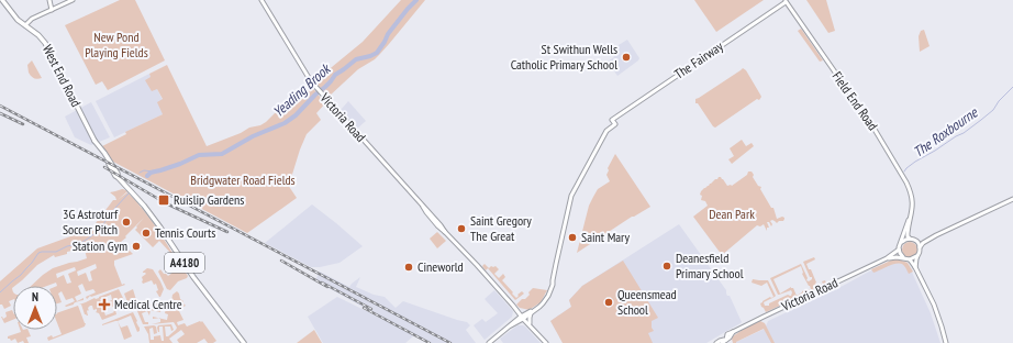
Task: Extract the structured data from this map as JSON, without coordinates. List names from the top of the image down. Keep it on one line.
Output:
{"streets":{"main road":["West End Road","A4180"],"street":["The Fairway","Field End Road","Victoria Road"]},"crossings":[["The Fairway","Field End Road"],["Field End Road","Victoria Road"]],"water":["Yeading Brook","The Roxbourne"],"parks":["New Pond Playing Fields","Bridgwater Road Fields","Dean Park"],"places":{"other":["St Swithun Wells Catholic Primary School","3G Astroturf Soccer Pitch","Saint Gregory The Great","Tennis Courts","Saint Mary","Station Gym","Deanesfield Primary School","Cineworld","Queensmead School"],"transit":["Ruislip Gardens"],"health":["Medical Centre"]},"north":"top"}
